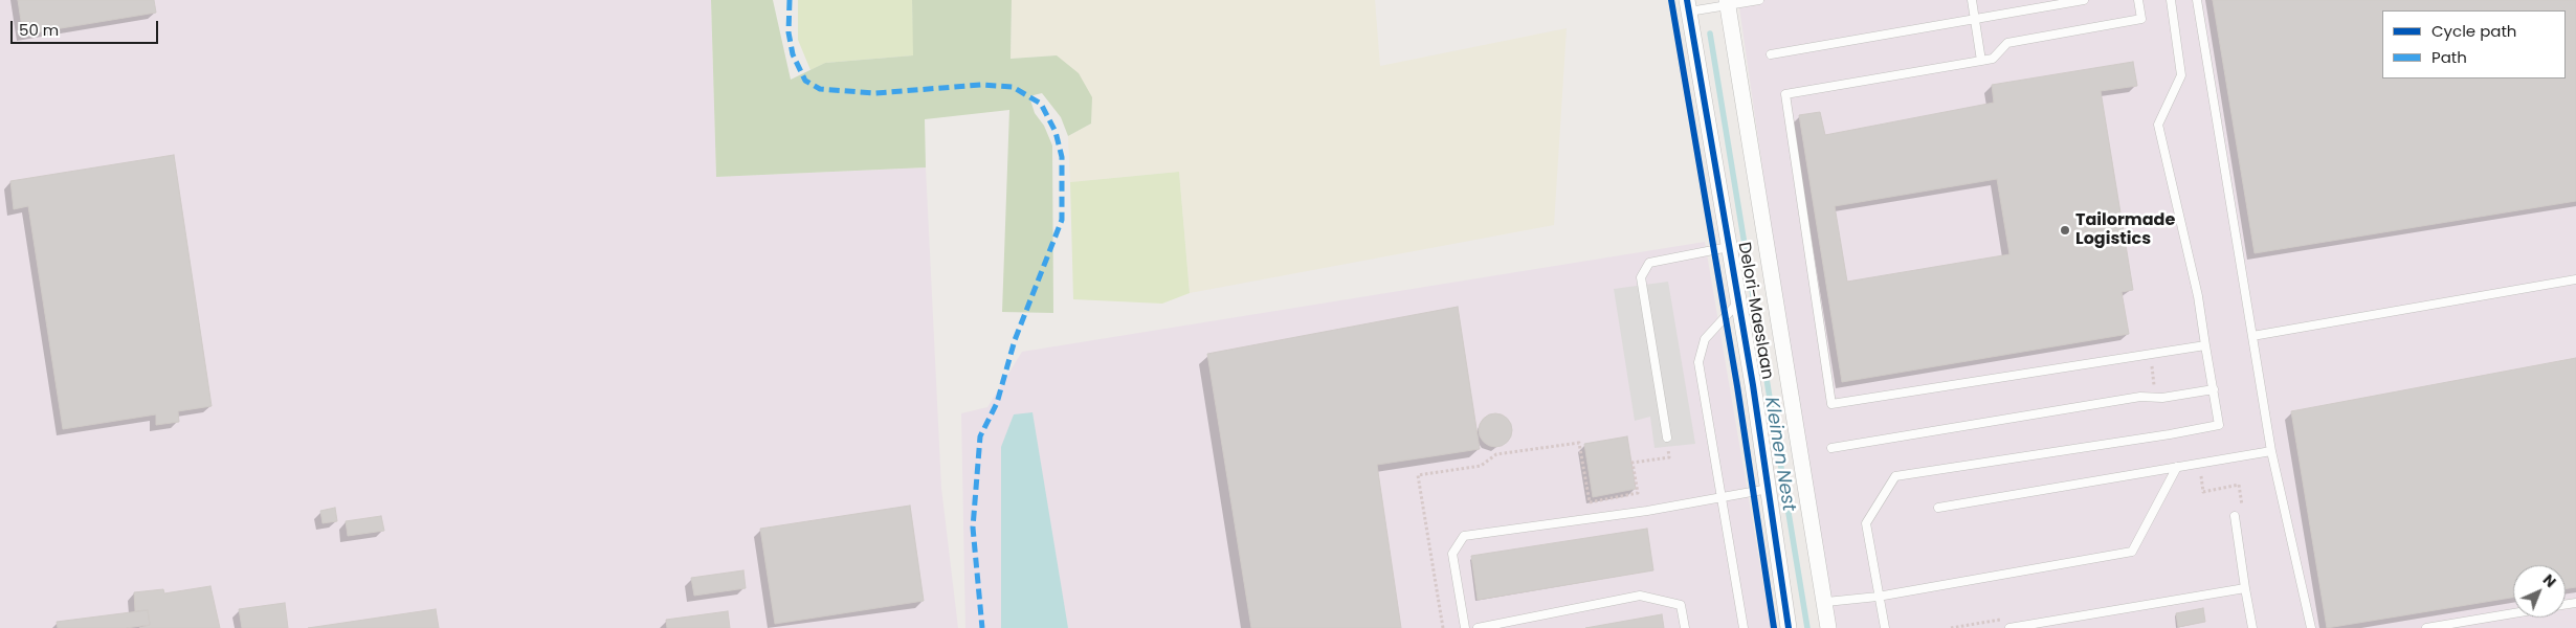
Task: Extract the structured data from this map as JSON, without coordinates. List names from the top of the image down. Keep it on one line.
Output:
{"streets":{"street":["Delori-Maeslaan"]},"water":["Kleinen Nest"],"places":["Tailormade Logistics"],"legend":["Cycle path","Path"],"scale_bar":"50 m","north":"top right"}
